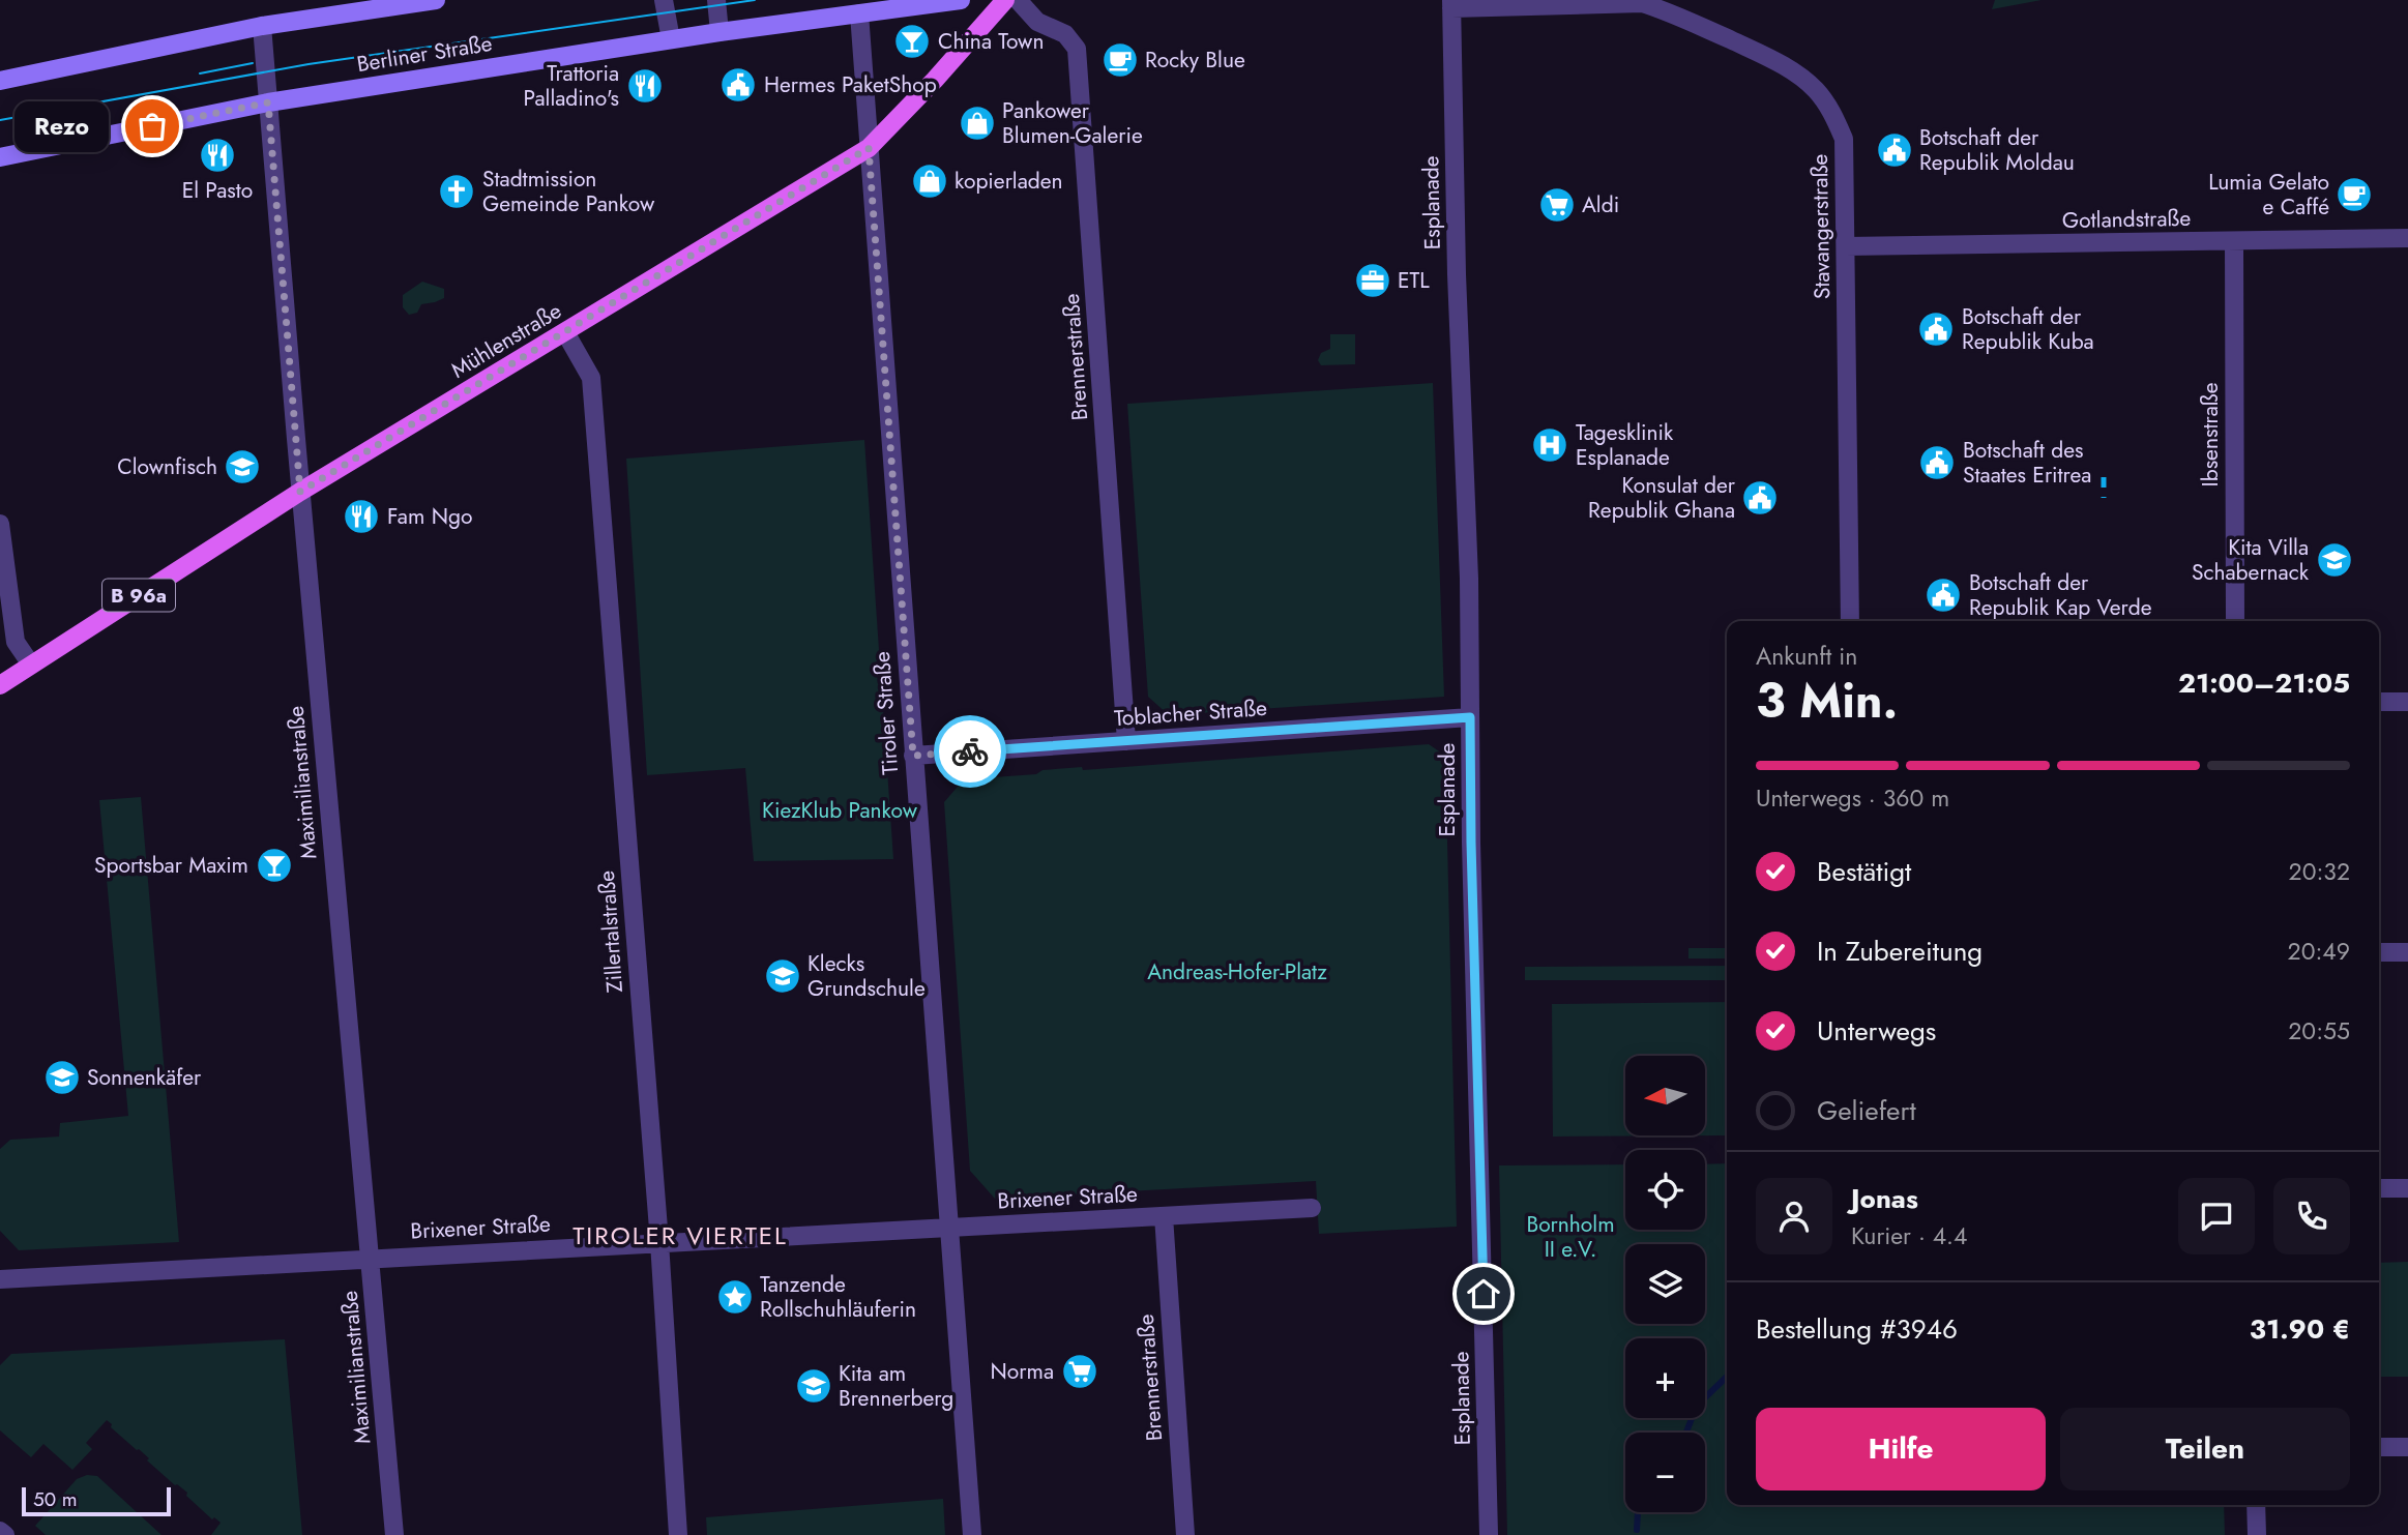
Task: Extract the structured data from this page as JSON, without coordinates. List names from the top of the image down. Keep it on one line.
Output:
{"streets":{"main road":["Berliner Straße","Mühlenstraße","B 96a"],"street":["Esplanade","Gotlandstraße","Stavangerstraße","Brennerstraße","Ibsenstraße","Tiroler Straße","Toblacher Straße","Maximilianstraße","Zillertalstraße","Brixener Straße"]},"crossings":[["Berliner Straße","Maximilianstraße"],["Esplanade","Stavangerstraße"],["Esplanade","Toblacher Straße"],["Gotlandstraße","Stavangerstraße"],["Gotlandstraße","Ibsenstraße"],["Mühlenstraße","Tiroler Straße"],["Mühlenstraße","Maximilianstraße"],["Mühlenstraße","Zillertalstraße"],["Brennerstraße","Toblacher Straße"],["Brennerstraße","Brixener Straße"],["Tiroler Straße","Toblacher Straße"],["Tiroler Straße","Brixener Straße"],["Maximilianstraße","Brixener Straße"],["Zillertalstraße","Brixener Straße"]],"districts":["TIROLER VIERTEL"],"parks":["KiezKlub Pankow","Andreas-Hofer-Platz","Bornholm II e.V."],"places":{"bar":["China Town","Sportsbar Maxim"],"cafe":["Rocky Blue","Lumia Gelato e Caffé"],"public building":["Hermes PaketShop","Botschaft der Republik Moldau","Botschaft der Republik Kuba","Botschaft des Staates Eritrea","Konsulat der Republik Ghana","Botschaft der Republik Kap Verde"],"restaurant":["Trattoria Palladino's","El Pasto","Fam Ngo"],"shop":["Pankower Blumen-Galerie","kopierladen"],"other":["Rezo"],"church":["Stadtmission Gemeinde Pankow"],"supermarket":["Aldi","Norma"],"office":["ETL"],"hospital":["Tagesklinik Esplanade"],"school or university":["Clownfisch","Kita Villa Schabernack","Klecks Grundschule","Sonnenkäfer","Kita am Brennerberg"],"place":["Tanzende Rollschuhläuferin"]},"scale_bar":"50 m","north":"left","page":{"bubble":"Rezo","heading":["3 Min.","Ankunft in","21:00–21:05"],"panel":["Jonas","Kurier · 4.4","Bestellung #3946","31.90 €"],"bar":"Unterwegs · 360 m","list":[["Bestätigt","20:32"],["In Zubereitung","20:49"],["Unterwegs","20:55"],"Geliefert"],"map_buttons":["+","−"],"buttons":["Hilfe","Teilen"],"scale":"50 m"}}
